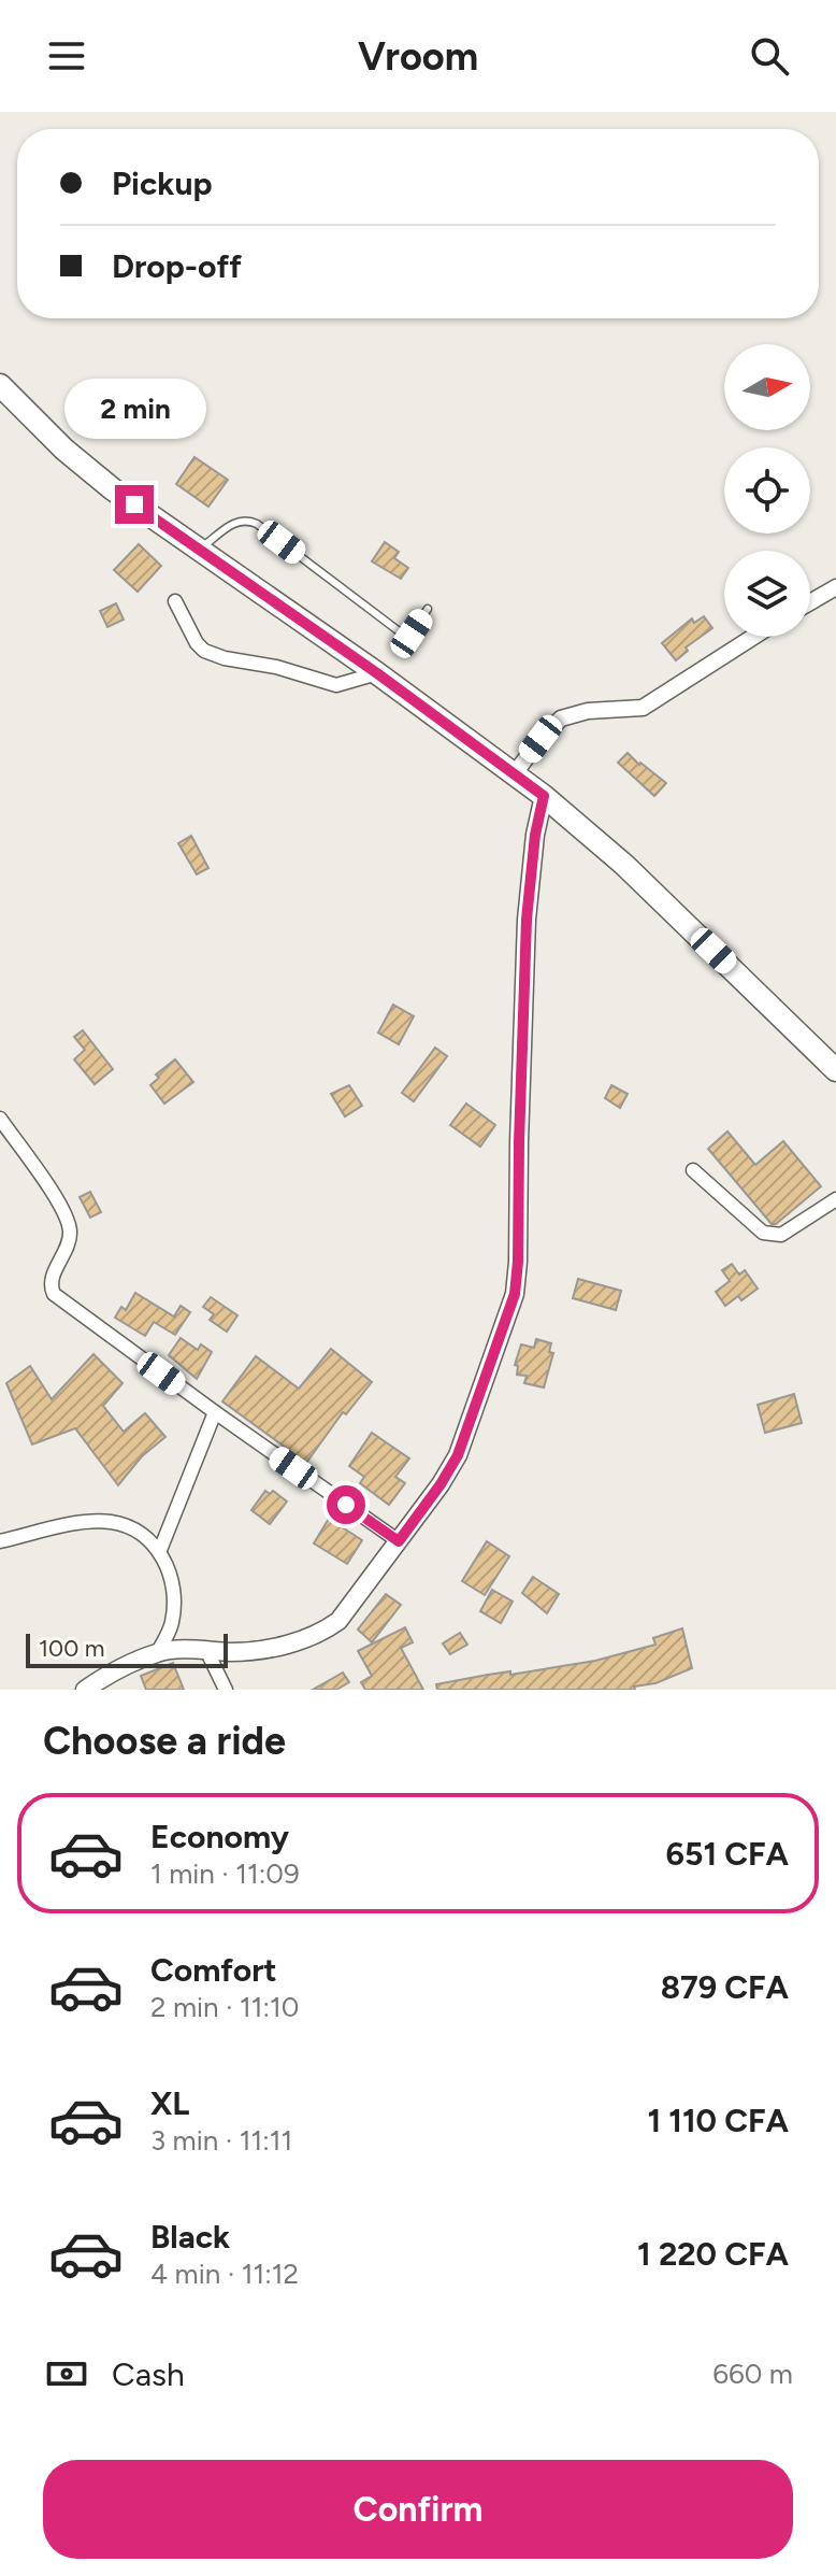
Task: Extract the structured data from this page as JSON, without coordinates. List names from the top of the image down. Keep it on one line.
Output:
{"scale_bar":"100 m","north":"right","page":{"header":"Vroom","banner":["Pickup","Drop-off"],"bubble":"2 min","scale":"100 m","heading":"Choose a ride","list":[{"name":"Economy","note":"1 min · 11:09","value":"651 CFA"},{"name":"Comfort","note":"2 min · 11:10","value":"879 CFA"},{"name":"XL","note":"3 min · 11:11","value":"1 110 CFA"},{"name":"Black","note":"4 min · 11:12","value":"1 220 CFA"}],"pay":["Cash","660 m"],"buttons":"Confirm"}}
